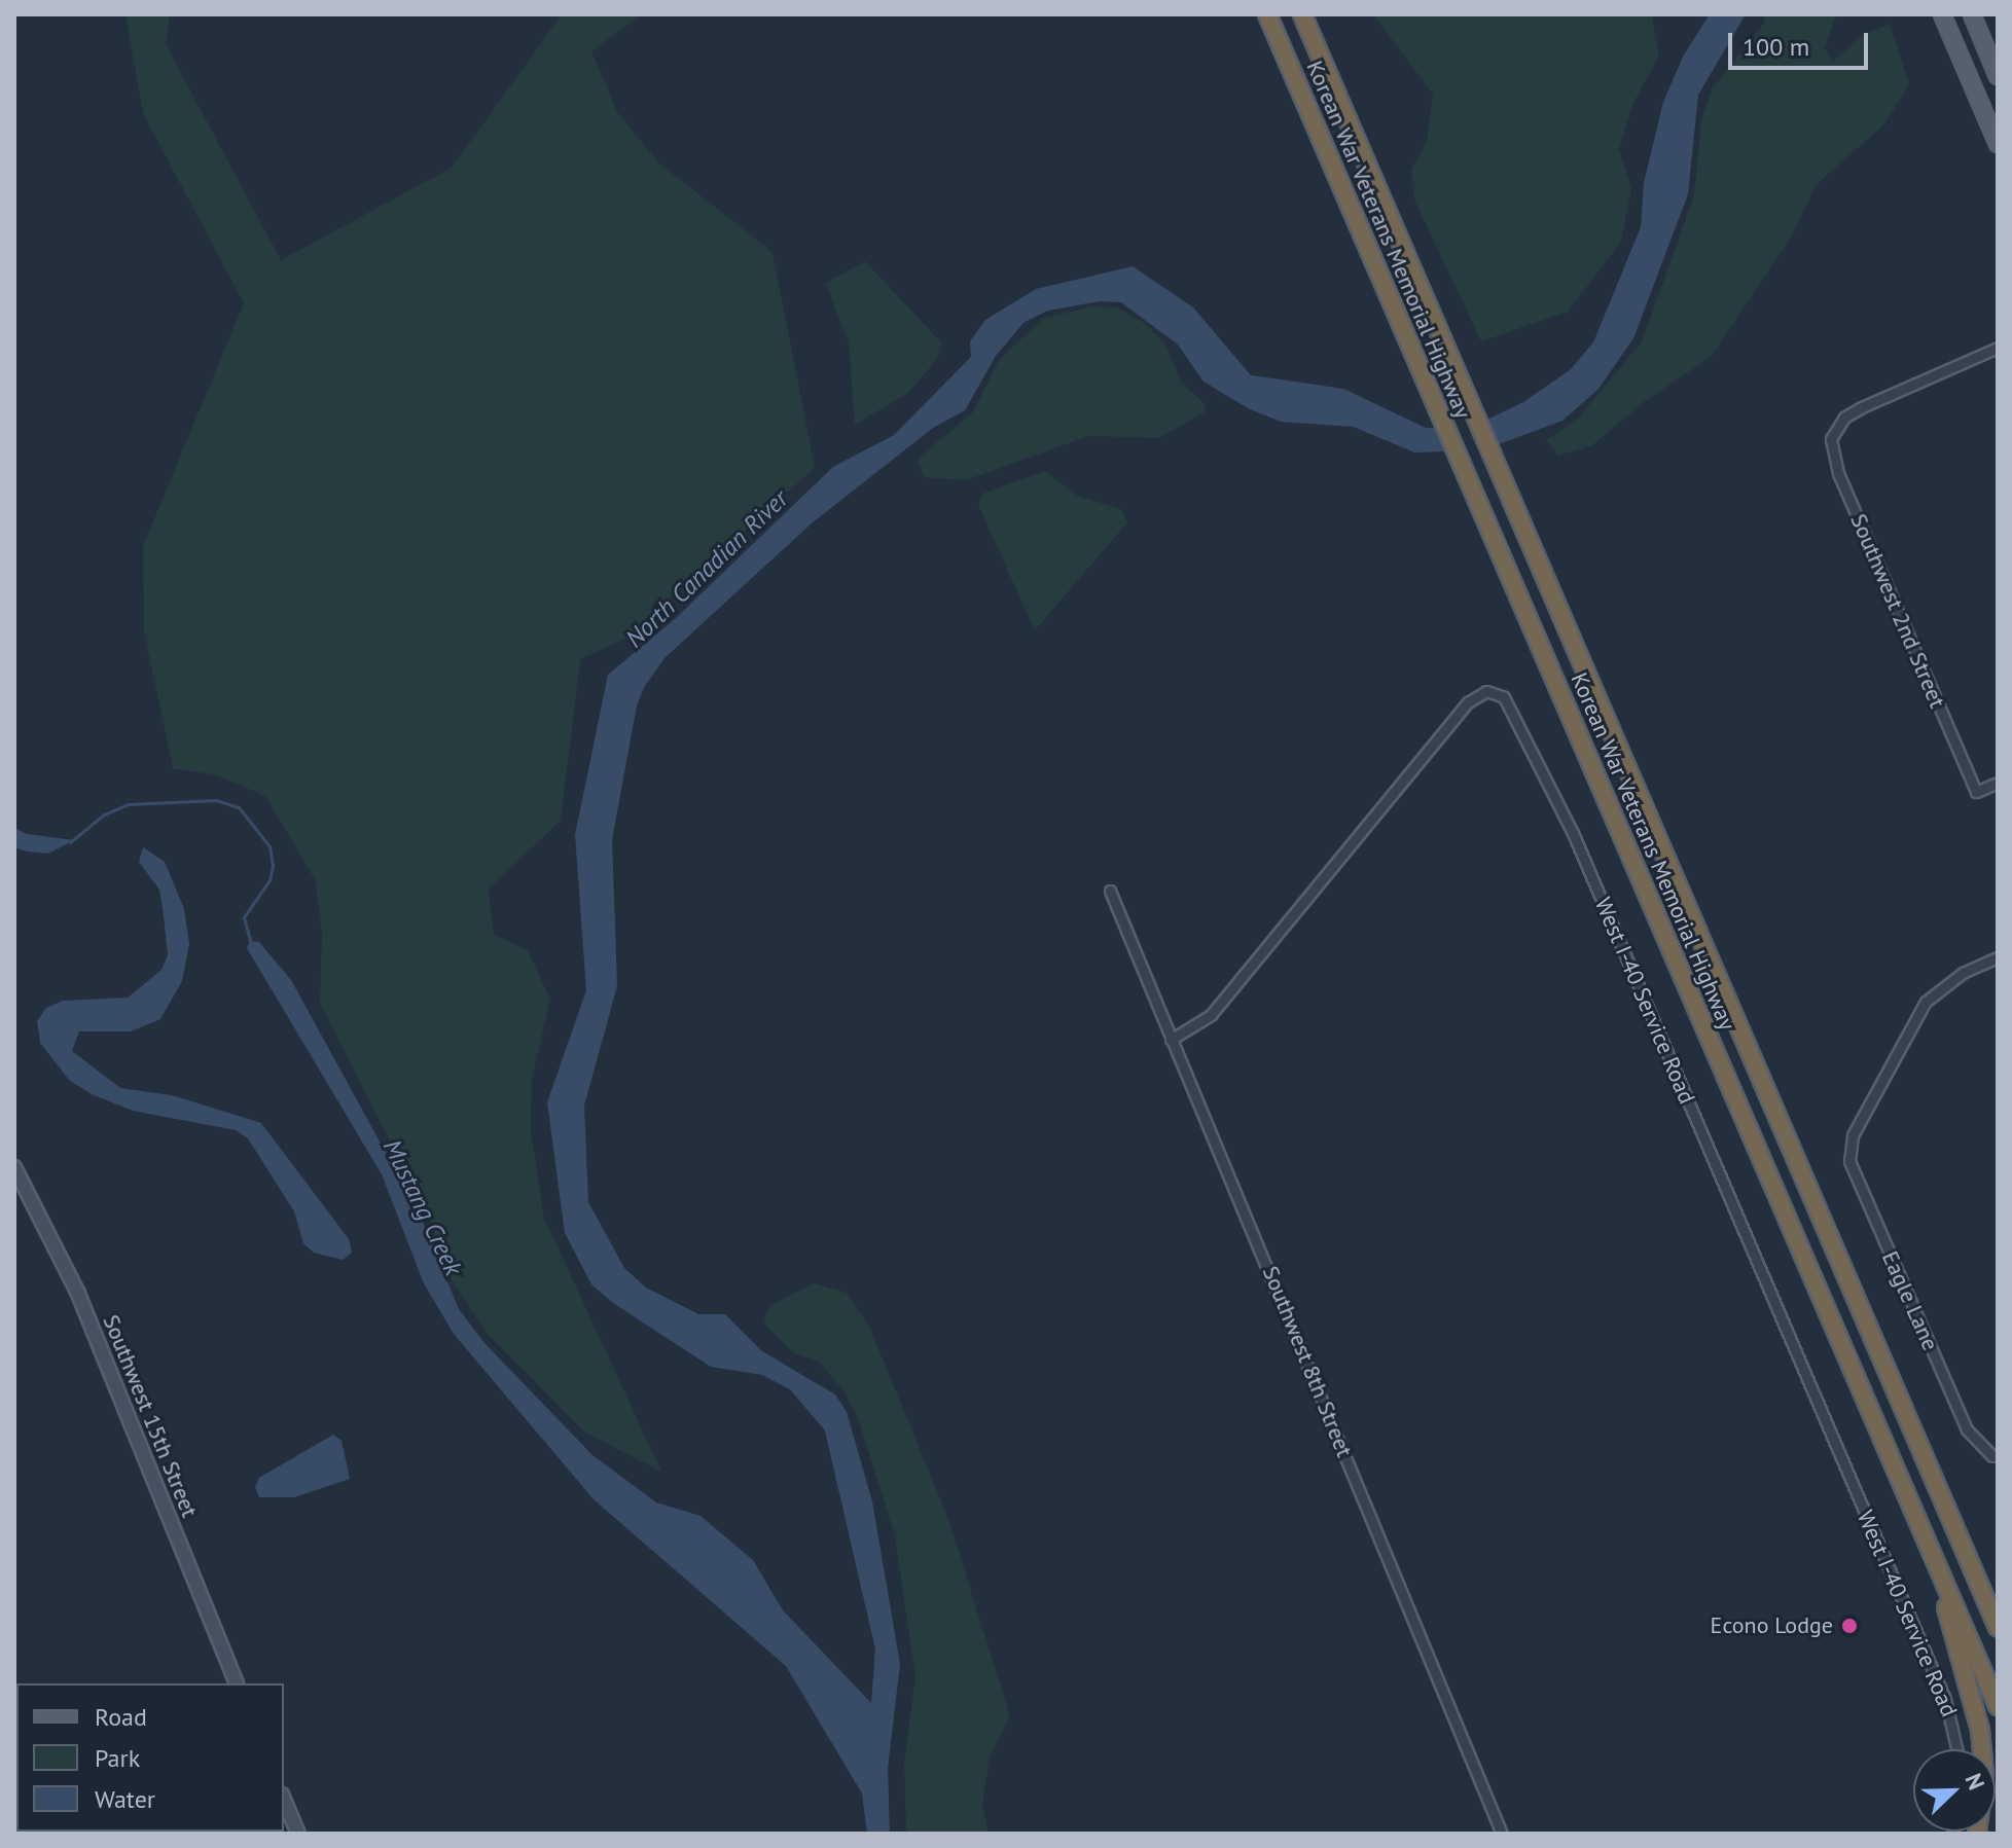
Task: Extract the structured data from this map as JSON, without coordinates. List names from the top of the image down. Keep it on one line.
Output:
{"streets":{"highway":["Korean War Veterans Memorial Highway"],"main road":["Southwest 15th Street"],"street":["Southwest 2nd Street","West I-40 Service Road","Eagle Lane","Southwest 8th Street"]},"crossings":[["West I-40 Service Road","Southwest 8th Street"]],"water":["North Canadian River","Mustang Creek"],"places":["Econo Lodge"],"legend":["Road","Park","Water"],"scale_bar":"100 m","north":"top right"}
